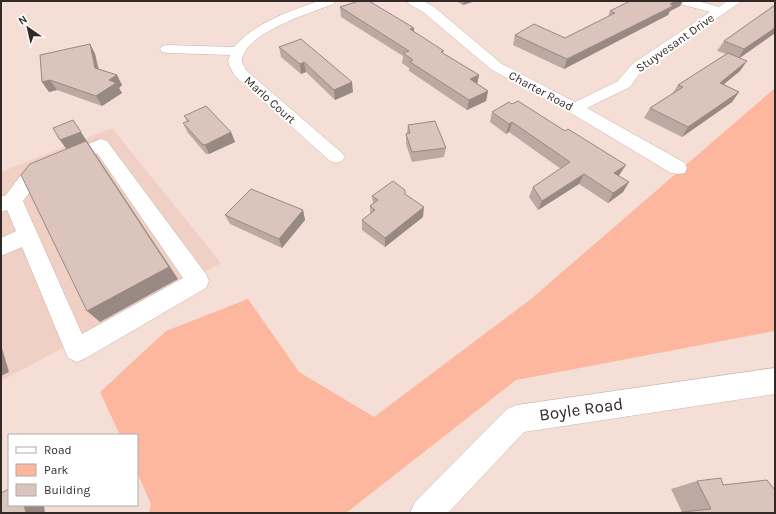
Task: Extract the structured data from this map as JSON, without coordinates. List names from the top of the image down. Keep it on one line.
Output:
{"streets":{"street":["Stuyvesant Drive","Charter Road","Marlo Court","Boyle Road"]},"crossings":[["Stuyvesant Drive","Charter Road"]],"legend":["Road","Park","Building"],"north":"top left"}
